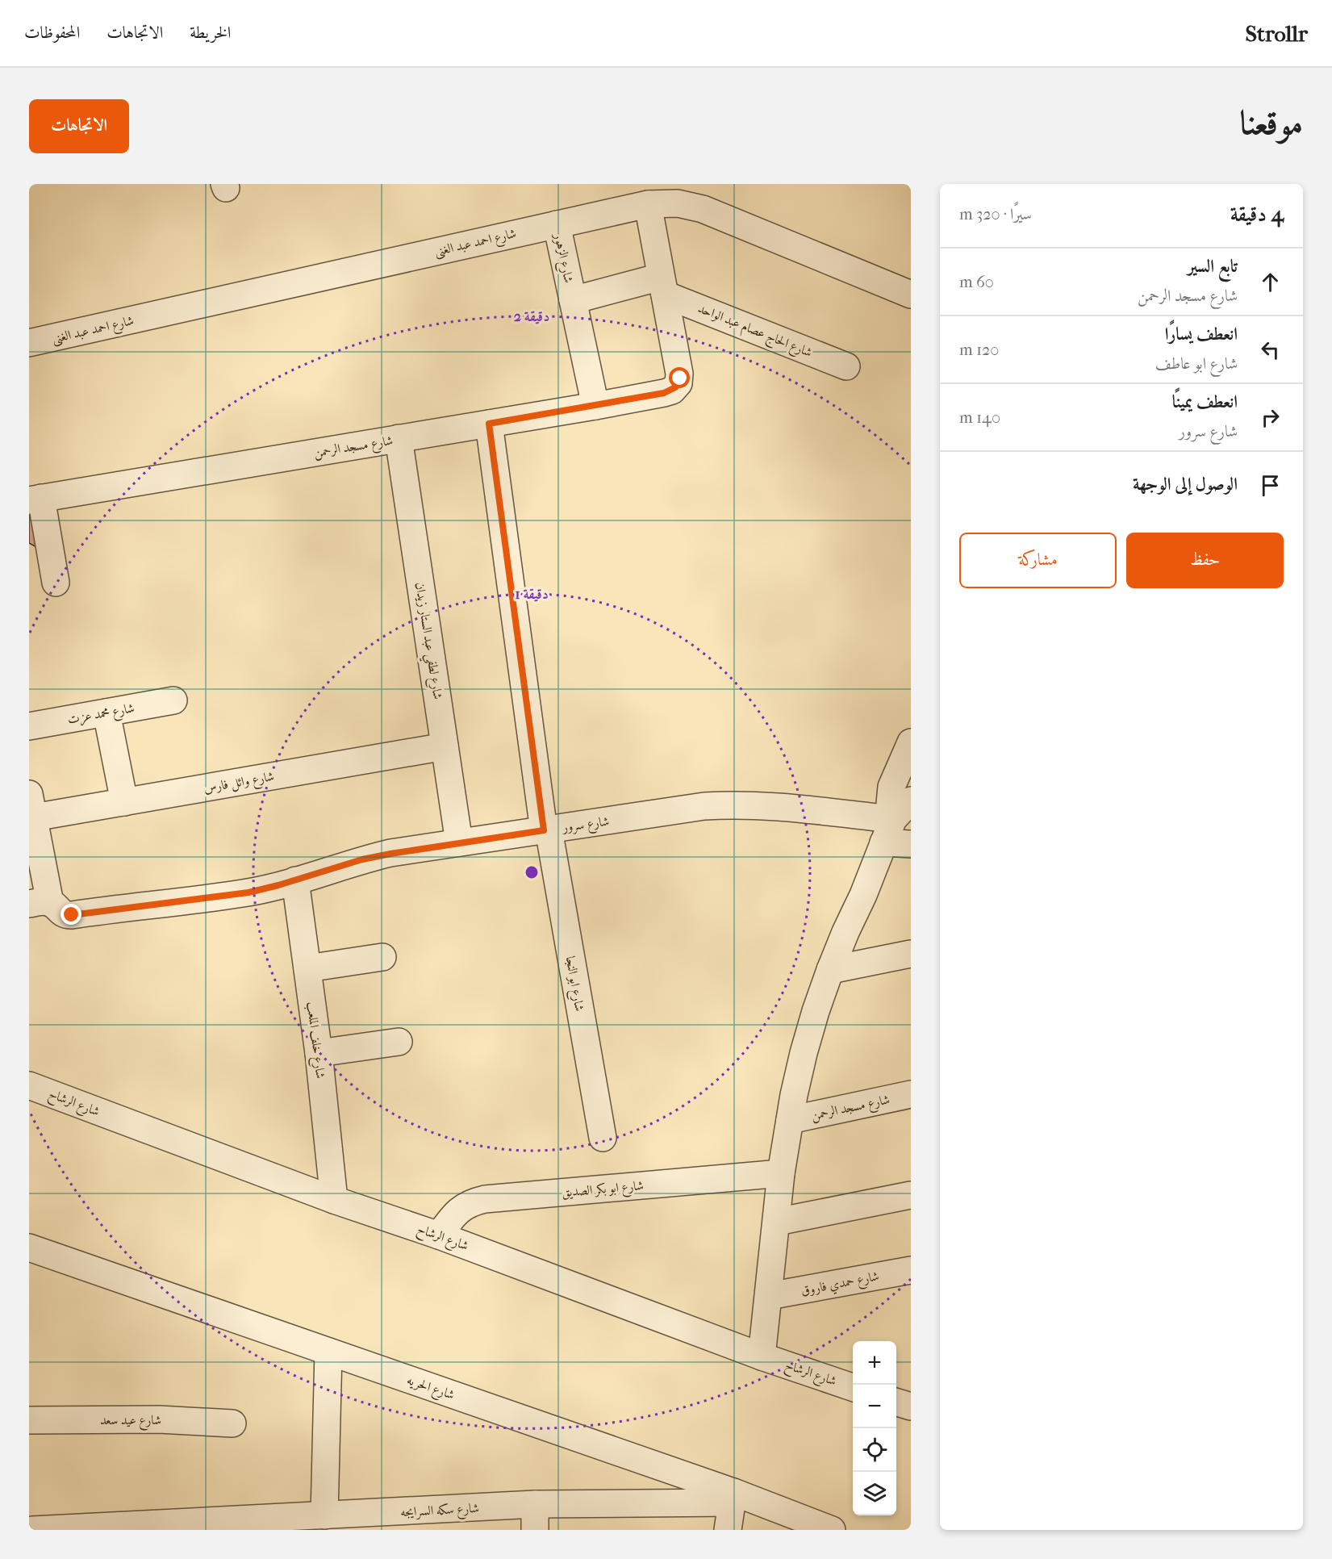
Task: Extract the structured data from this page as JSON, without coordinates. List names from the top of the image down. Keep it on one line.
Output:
{"streets":{"street":["شارع احمد عبد الغنى","شارع الزهور","شارع الحاج عصام عبد الواحد","شارع مسجد الرحمن","شارع لطفي عبد الستار زيدان","شارع محمد عزت","شارع وائل فارس","شارع سرور","شارع ابو النجا","شارع خلف الملعب","شارع الرشاح","شارع ابو بكر الصديق","شارع حمدي فاروق","شارع الحريه","شارع عيد سعد","شارع سكه السرايجه"]},"crossings":[["شارع احمد عبد الغنى","شارع الزهور"],["شارع الزهور","شارع مسجد الرحمن"],["شارع الحاج عصام عبد الواحد","شارع مسجد الرحمن"],["شارع مسجد الرحمن","شارع لطفي عبد الستار زيدان"],["شارع مسجد الرحمن","شارع ابو النجا"],["شارع لطفي عبد الستار زيدان","شارع وائل فارس"],["شارع لطفي عبد الستار زيدان","شارع سرور"],["شارع سرور","شارع ابو النجا"],["شارع سرور","شارع خلف الملعب"],["شارع خلف الملعب","شارع الرشاح"],["شارع الرشاح","شارع ابو بكر الصديق"],["شارع الحريه","شارع سكه السرايجه"]],"page":{"header":"Strollr","nav":["الخريطة","الاتجاهات","المحفوظات"],"title":"موقعنا","buttons":["الاتجاهات",["حفظ","مشاركة"]],"heading":["4 دقيقة","سيرًا · 320 m"],"list":[["تابع السير","شارع مسجد الرحمن","60 m"],["انعطف يسارًا","شارع ابو عاطف","120 m"],["انعطف يمينًا","شارع سرور","140 m"],"الوصول إلى الوجهة"],"map_buttons":["+","−"]},"rings":["2 دقيقة","1 دقيقة"]}
